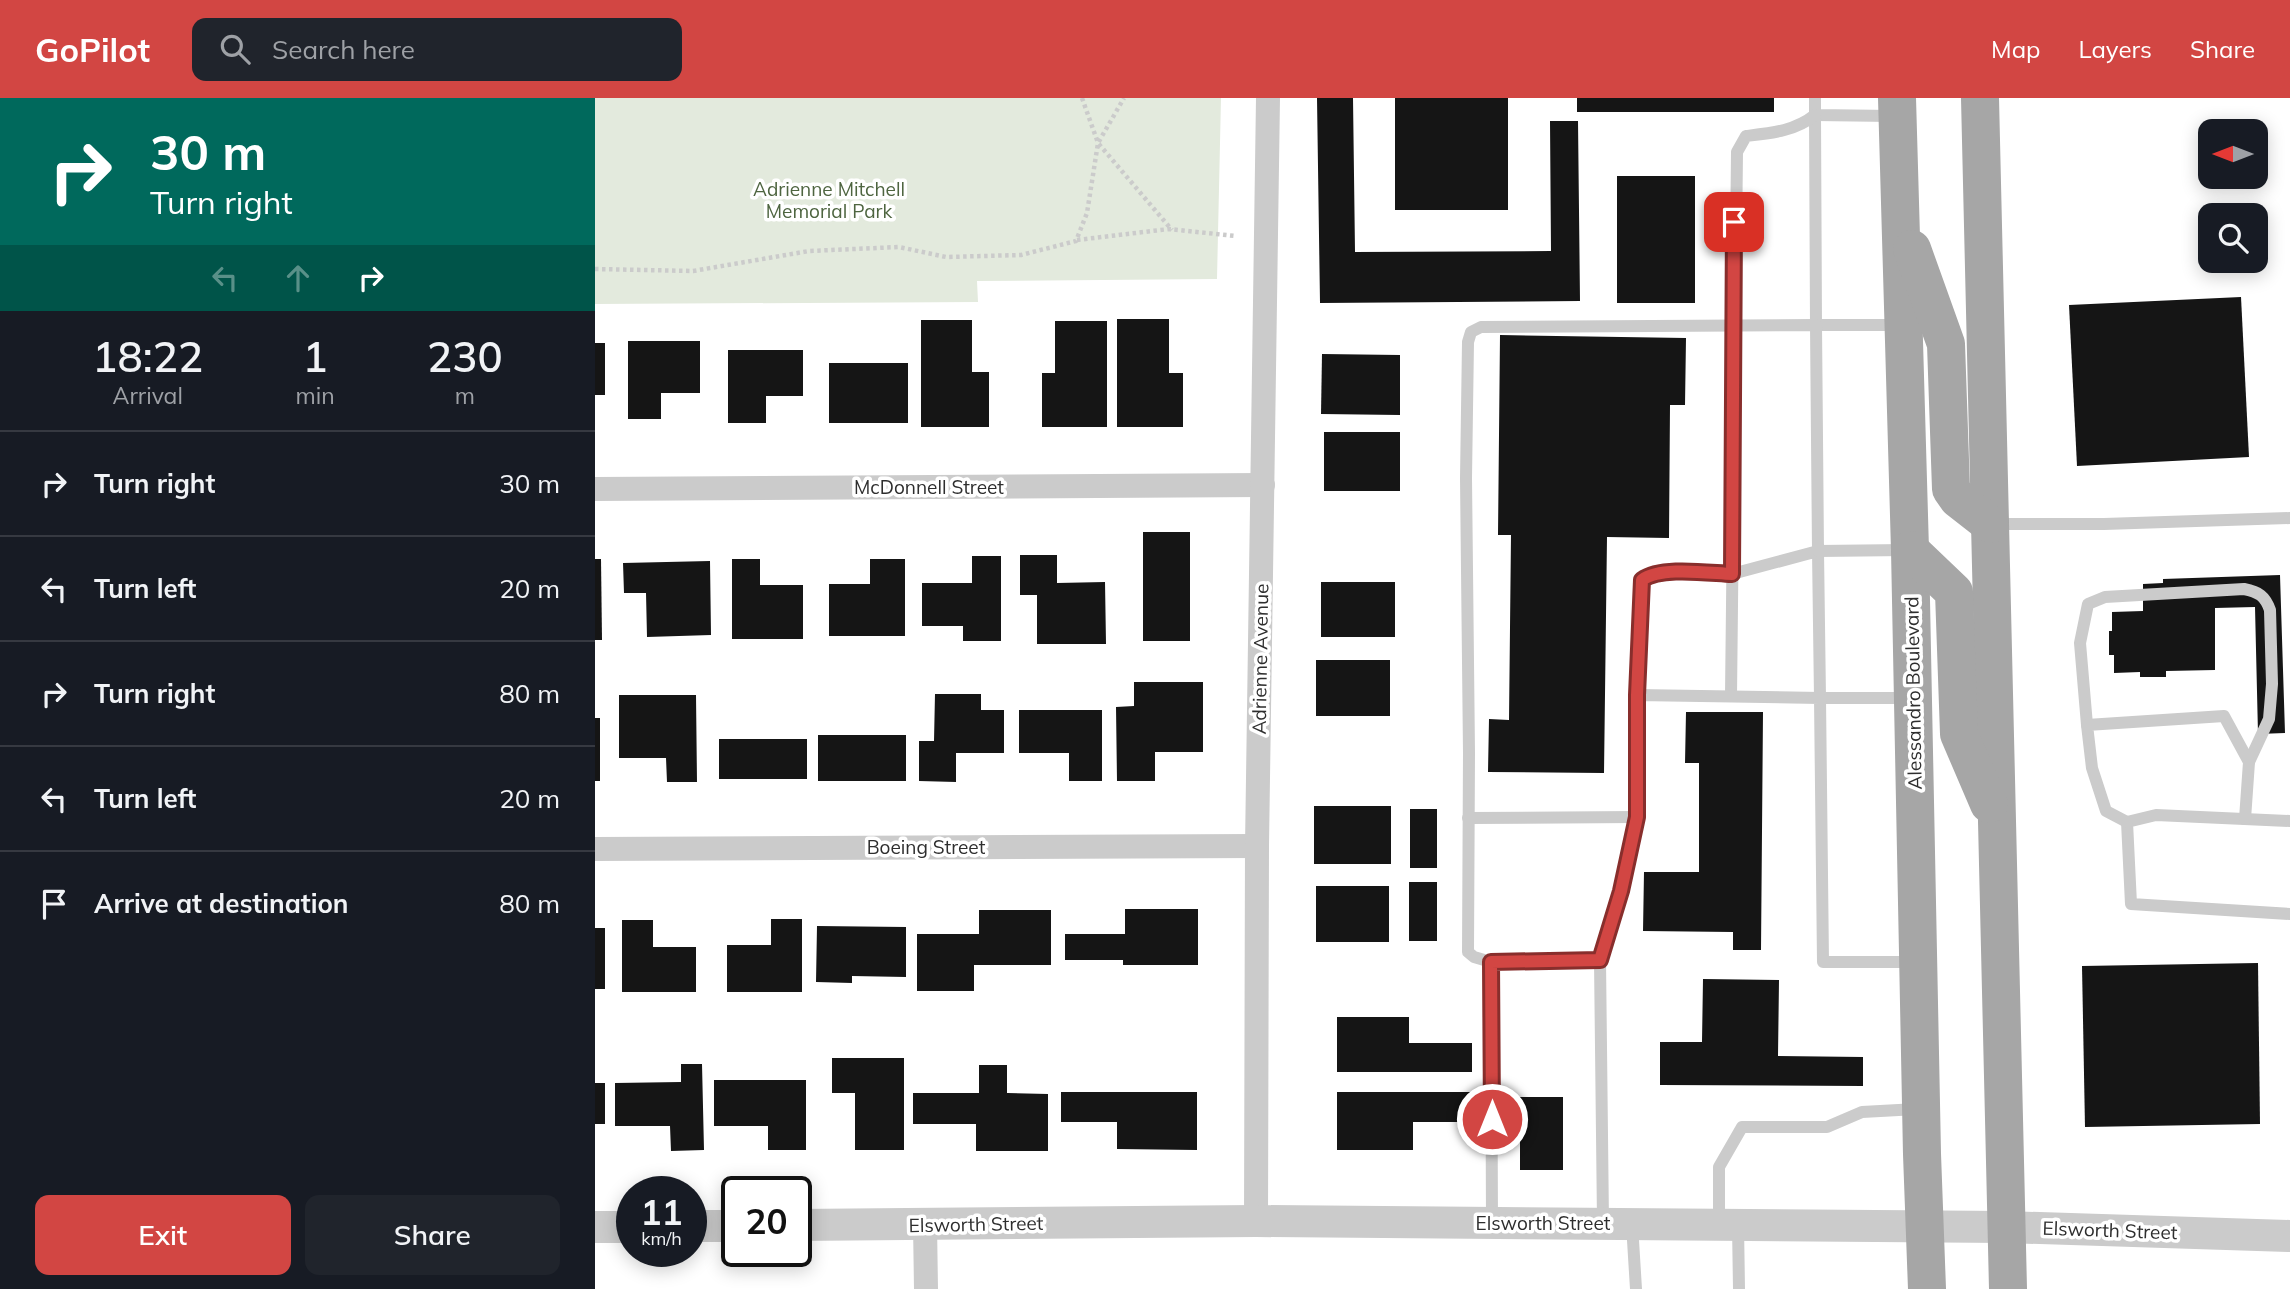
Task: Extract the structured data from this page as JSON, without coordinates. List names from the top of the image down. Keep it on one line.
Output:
{"streets":{"main road":["Alessandro Boulevard"],"street":["McDonnell Street","Adrienne Avenue","Boeing Street","Elsworth Street"]},"crossings":[["McDonnell Street","Adrienne Avenue"],["Adrienne Avenue","Boeing Street"],["Adrienne Avenue","Elsworth Street"],["Alessandro Boulevard","Elsworth Street"]],"parks":["Adrienne Mitchell Memorial Park"],"north":"left","page":{"header":"GoPilot","search":"Search here","nav":["Map","Layers","Share"],"turn":["30 m","Turn right"],"eta":["18:22","Arrival","1","min","230","m"],"list":[{"name":"Turn right","value":"30 m"},{"name":"Turn left","value":"20 m"},{"name":"Turn right","value":"80 m"},{"name":"Turn left","value":"20 m"},{"name":"Arrive at destination","value":"80 m"}],"speed":"11 km/h","limit":"20","buttons":["Exit","Share"]}}
